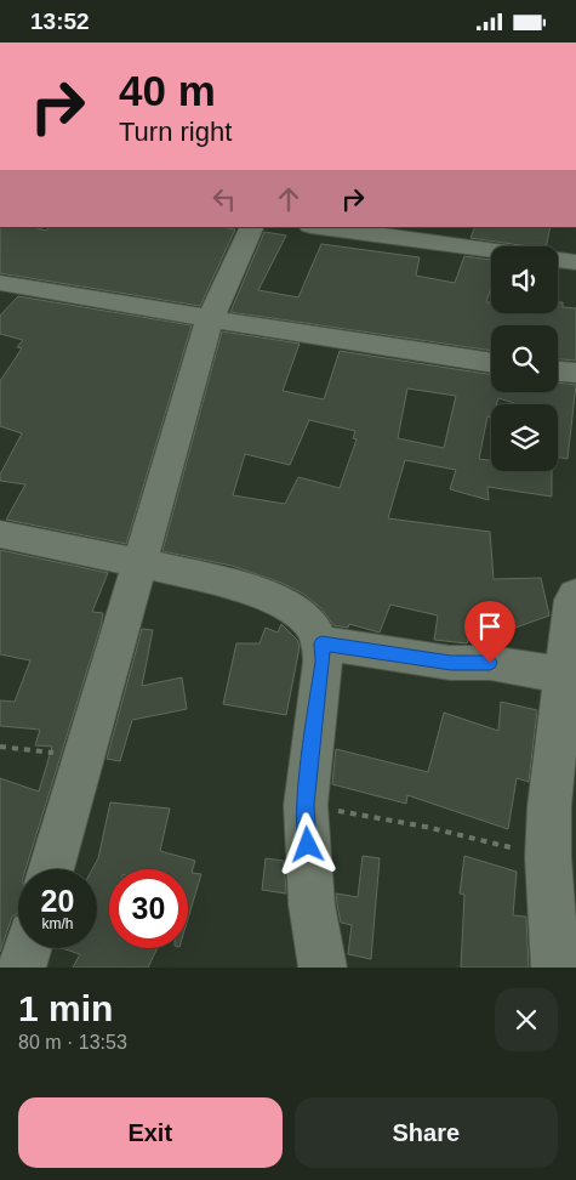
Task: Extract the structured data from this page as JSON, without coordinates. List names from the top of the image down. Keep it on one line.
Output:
{"page":{"status":"13:52","turn":["40 m","Turn right"],"speed":"20 km/h","limit":"30","heading":["1 min","80 m · 13:53"],"buttons":["Exit","Share"]}}
